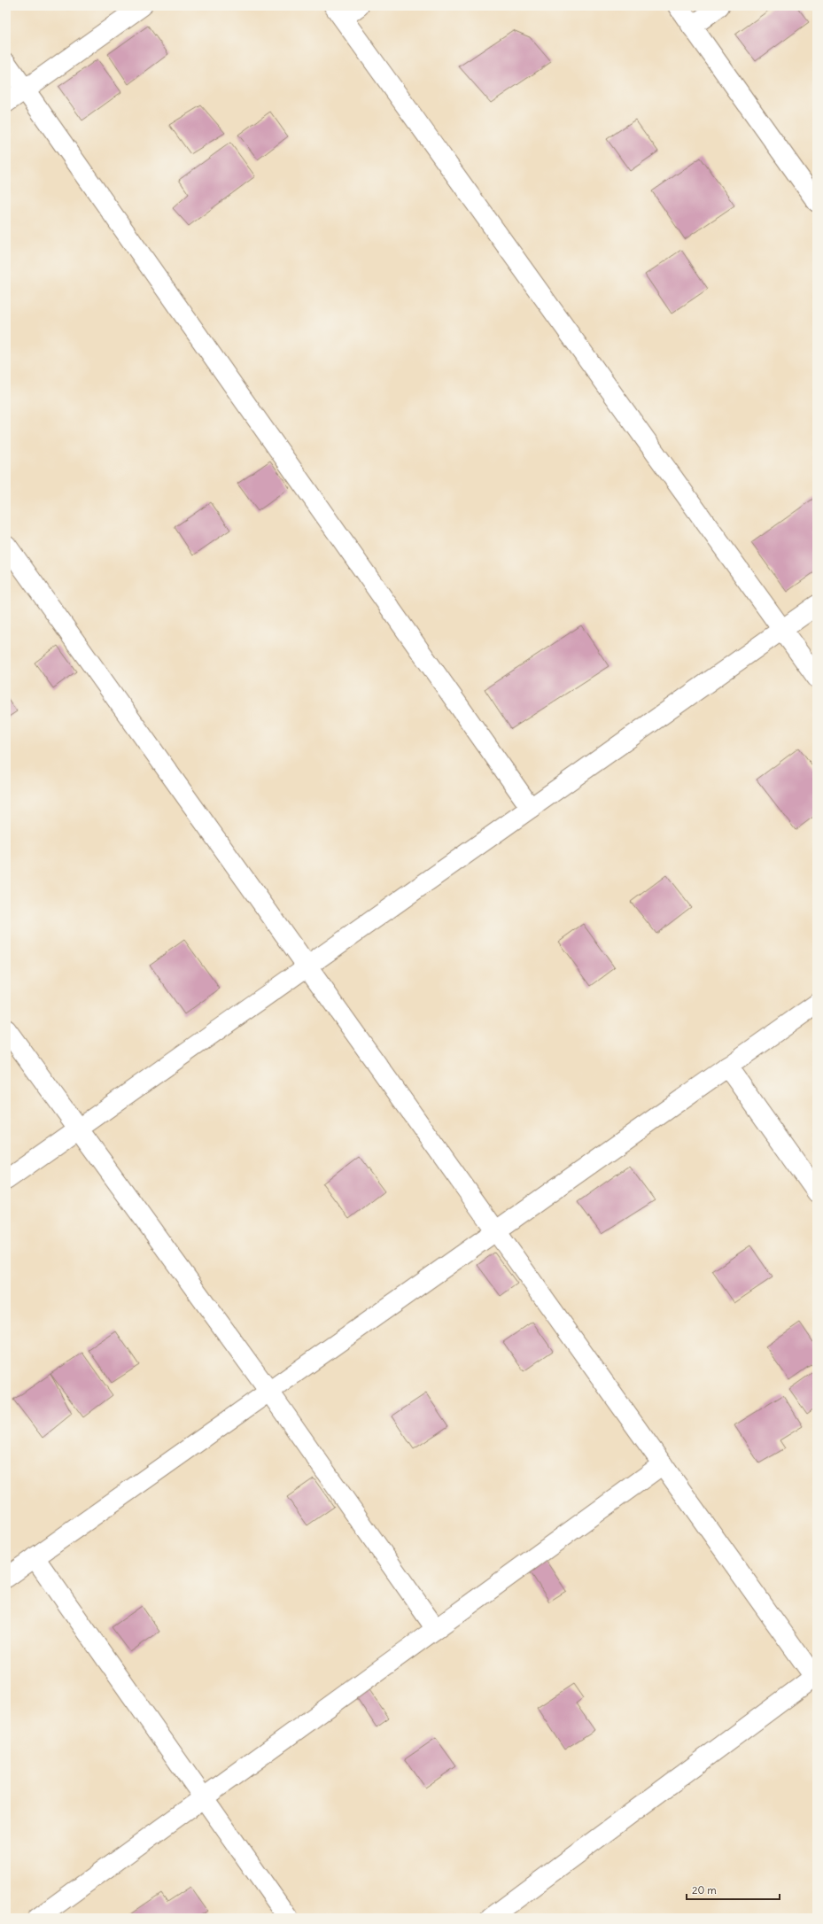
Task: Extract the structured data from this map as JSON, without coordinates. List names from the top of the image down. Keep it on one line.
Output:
{"scale_bar":"20 m"}
